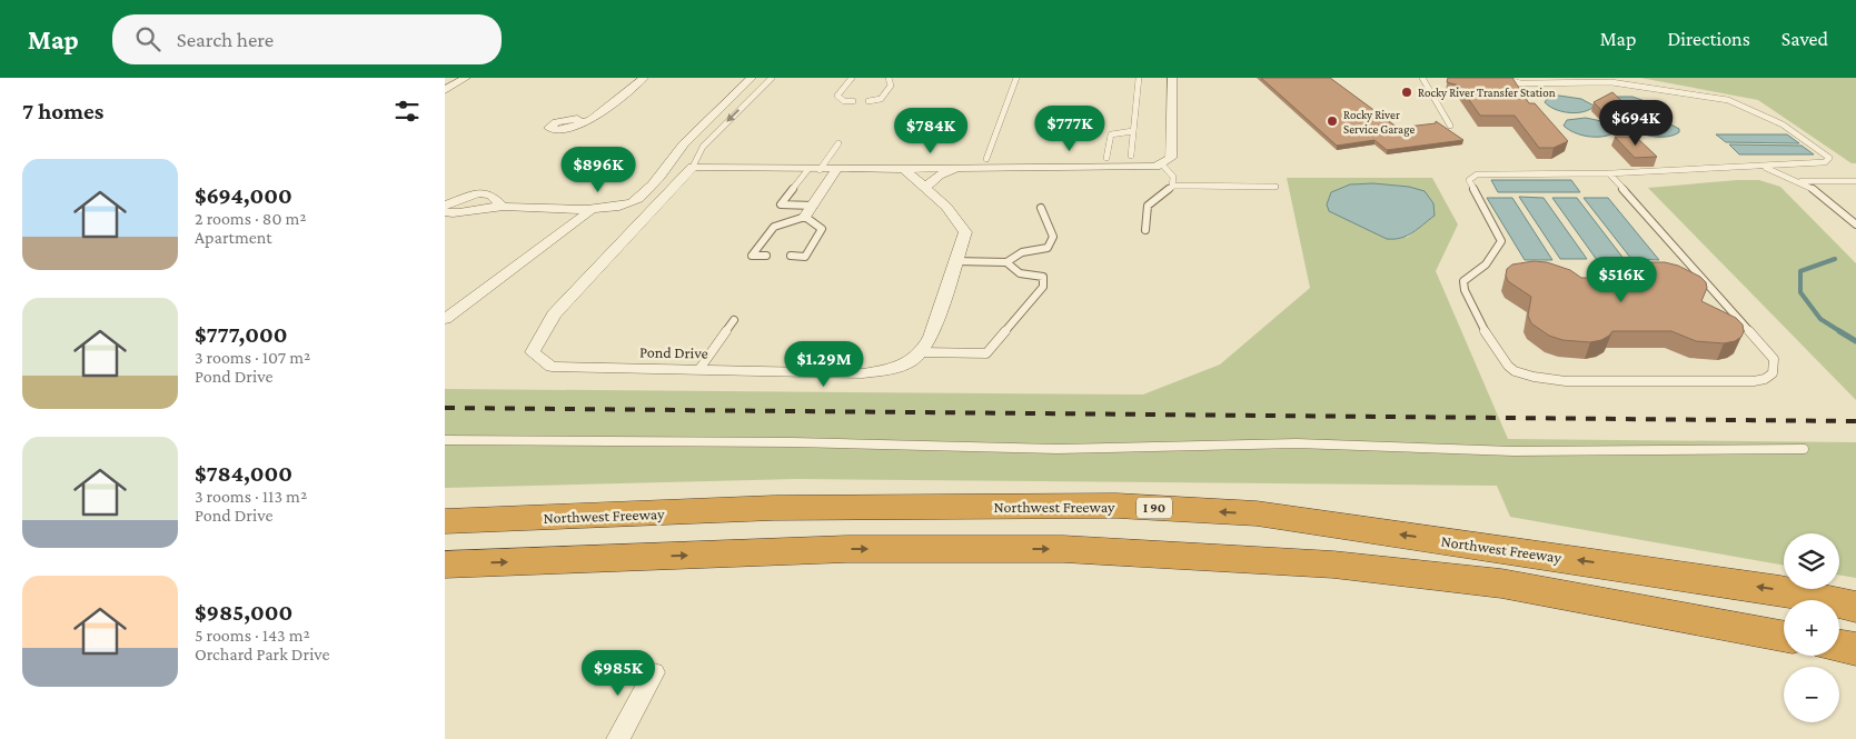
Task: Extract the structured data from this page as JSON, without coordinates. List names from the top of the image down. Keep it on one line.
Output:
{"streets":{"highway":["Northwest Freeway","I 90"],"street":["Pond Drive"]},"places":["Rocky River Transfer Station","Rocky River Service Garage"],"page":{"header":"Map","search":"Search here","nav":["Map","Directions","Saved"],"heading":"7 homes","price":["$694K","$777K","$784K","$896K","$516K","$1.29M","$985K"],"list":[{"name":"$694,000","note":"2 rooms · 80 m² · Apartment"},{"name":"$777,000","note":"3 rooms · 107 m² · Pond Drive"},{"name":"$784,000","note":"3 rooms · 113 m² · Pond Drive"},{"name":"$985,000","note":"5 rooms · 143 m² · Orchard Park Drive"}],"map_buttons":["+","−"]}}
